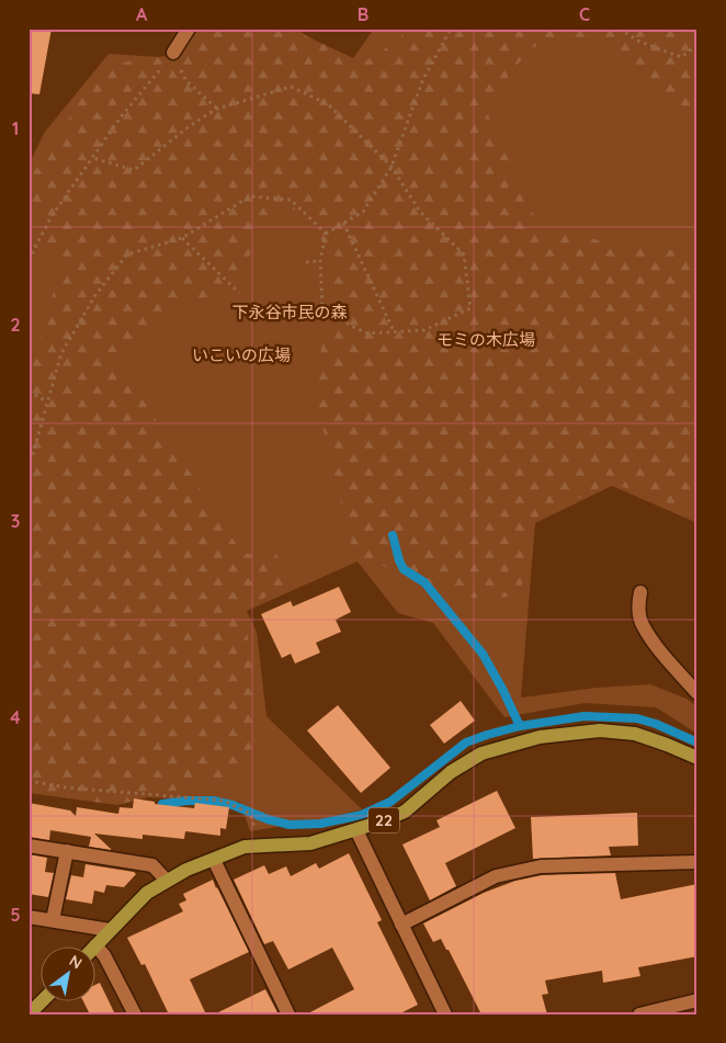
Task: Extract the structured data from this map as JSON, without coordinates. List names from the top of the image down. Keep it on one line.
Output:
{"streets":{"main road":["22"]},"parks":["下永谷市民の森","モミの木広場","いこいの広場"],"north":"top right","grid":{"columns":["A","B","C"],"rows":["1","2","3","4","5"]}}
